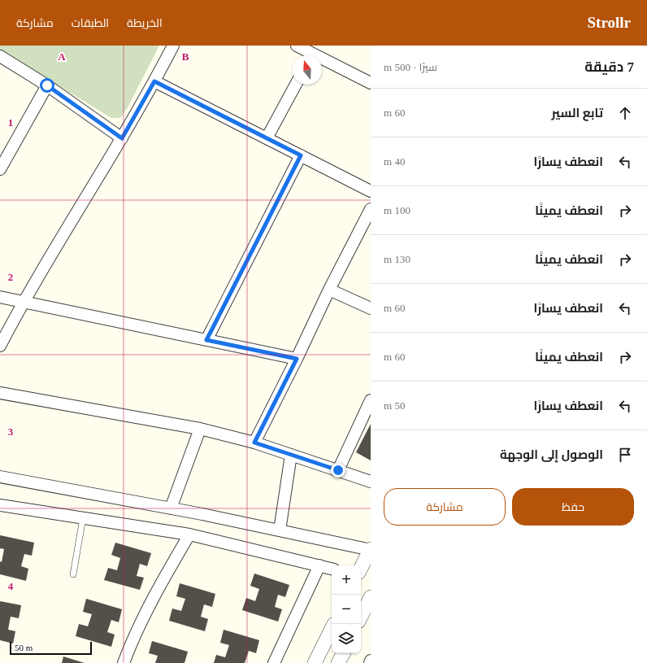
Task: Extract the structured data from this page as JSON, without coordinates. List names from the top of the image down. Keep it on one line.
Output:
{"scale_bar":"50 m","north":"top","page":{"header":"Strollr","nav":["الخريطة","الطبقات","مشاركة"],"heading":["7 دقيقة","سيرًا · 500 m"],"list":[["تابع السير","60 m"],["انعطف يسارًا","40 m"],["انعطف يمينًا","100 m"],["انعطف يمينًا","130 m"],["انعطف يسارًا","60 m"],["انعطف يمينًا","60 m"],["انعطف يسارًا","50 m"],"الوصول إلى الوجهة"],"buttons":["حفظ","مشاركة"],"map_buttons":["+","−"],"scale":"50 m"},"grid":{"columns":["A","B"],"rows":["1","2","3","4"]}}
